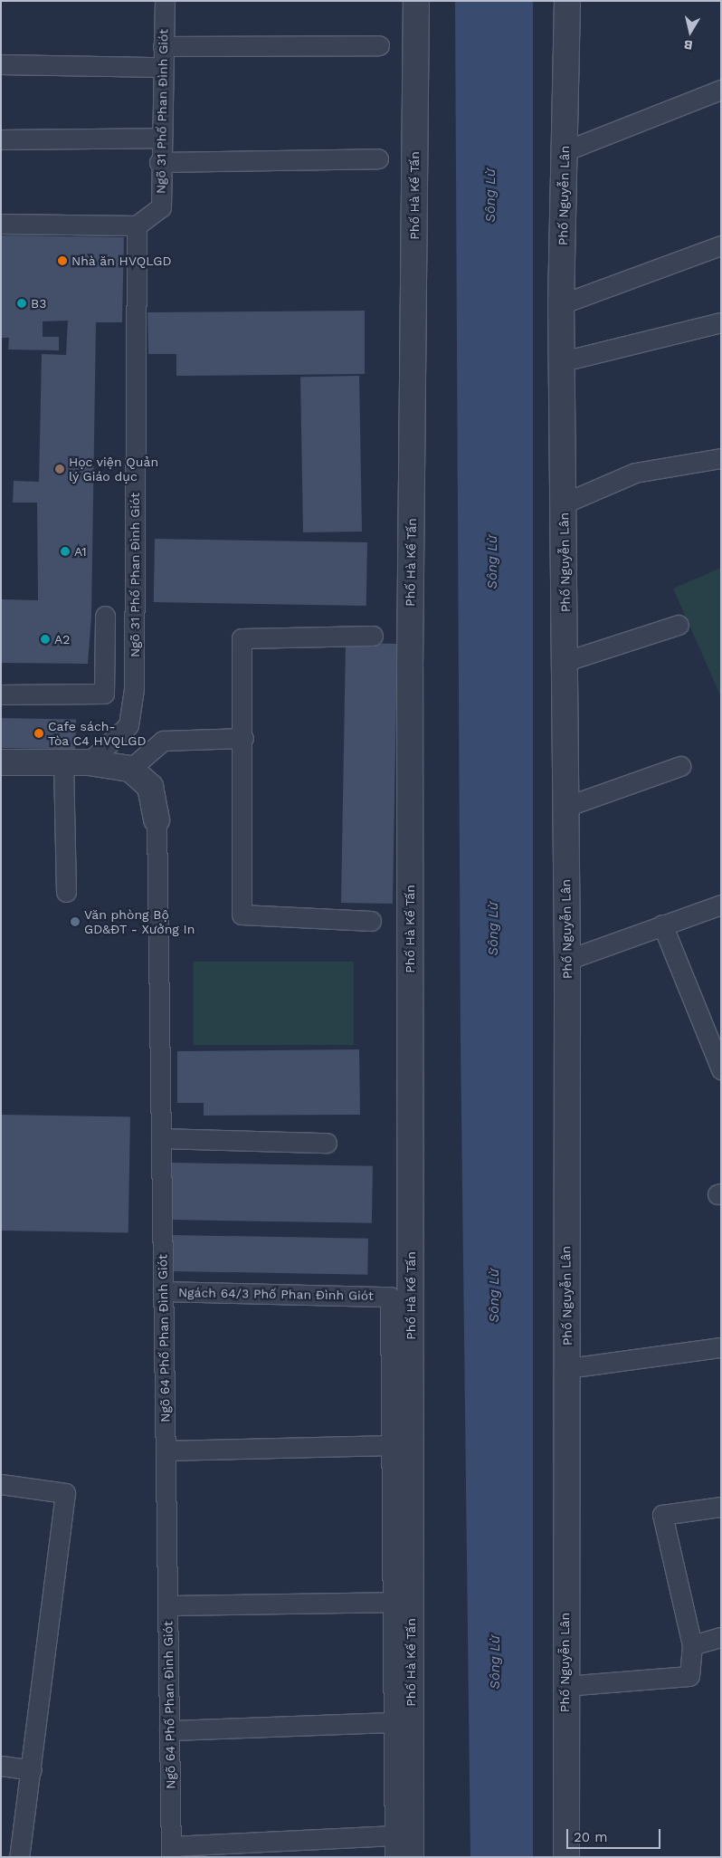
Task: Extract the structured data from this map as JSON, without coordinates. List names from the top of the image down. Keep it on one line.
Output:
{"streets":{"street":["Phố Hà Kế Tấn","Phố Nguyễn Lân"],"lane":["Ngõ 31 Phố Phan Đình Giót","Ngách 64/3 Phố Phan Đình Giót","Ngõ 64 Phố Phan Đình Giót"]},"crossings":[["Phố Hà Kế Tấn","Ngách 64/3 Phố Phan Đình Giót"],["Ngách 64/3 Phố Phan Đình Giót","Ngõ 64 Phố Phan Đình Giót"]],"water":["Sông Lừ"],"places":["Nhà ăn HVQLGD","B3","Học viện Quản lý Giáo dục","A1","A2","Cafe sách- Tòa C4 HVQLGD","Văn phòng Bộ GD&ĐT - Xưởng In"],"scale_bar":"20 m","north":"bottom"}
